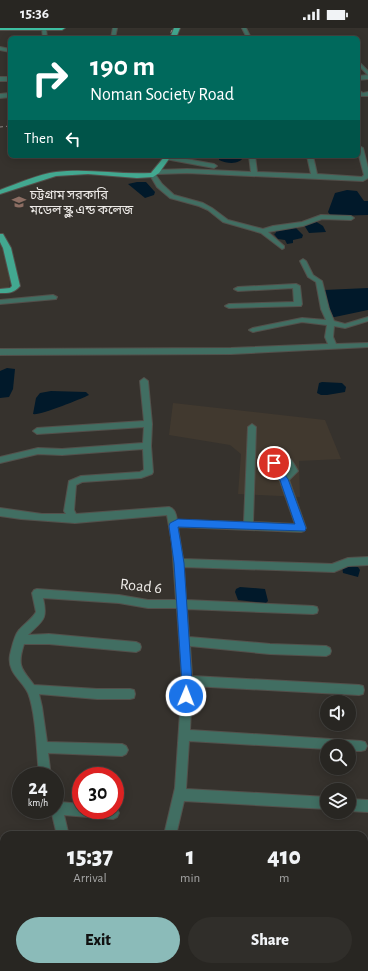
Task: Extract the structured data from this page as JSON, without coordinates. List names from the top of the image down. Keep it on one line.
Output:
{"streets":{"street":["Road 6"]},"places":{"school or university":["চট্টগ্রাম সরকারি মডেল স্কুল এন্ড কলেজ"]},"page":{"status":"15:36","turn":["190 m","Noman Society Road"],"then":"Then","speed":"24 km/h","limit":"30","eta":["15:37","Arrival","1","min","410","m"],"buttons":["Exit","Share"]}}
